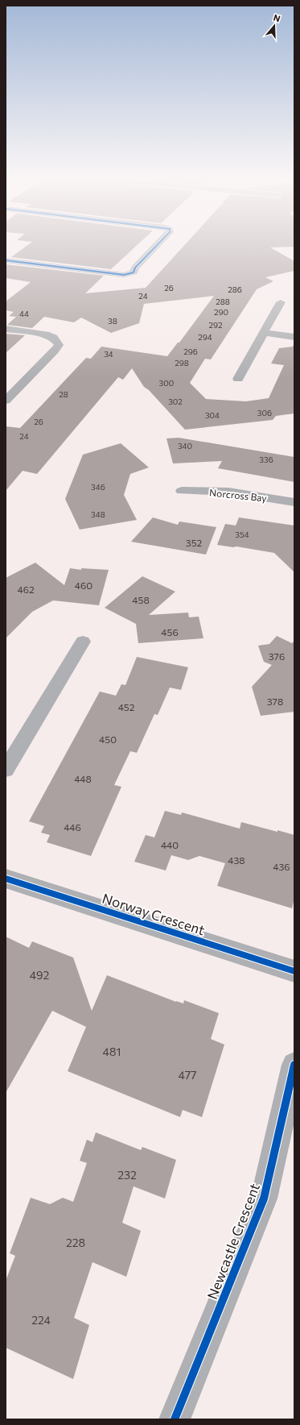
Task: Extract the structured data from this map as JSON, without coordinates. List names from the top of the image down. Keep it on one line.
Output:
{"streets":{"street":["Norcross Bay","Norway Crescent","Newcastle Crescent"]},"house_numbers":["26","286","24","288","290","44","38","292","294","296","34","298","300","28","302","306","304","26","24","340","336","346","348","354","352","460","462","458","456","376","378","452","450","448","446","440","438","436","492","481","477","232","228","224"],"north":"top"}
